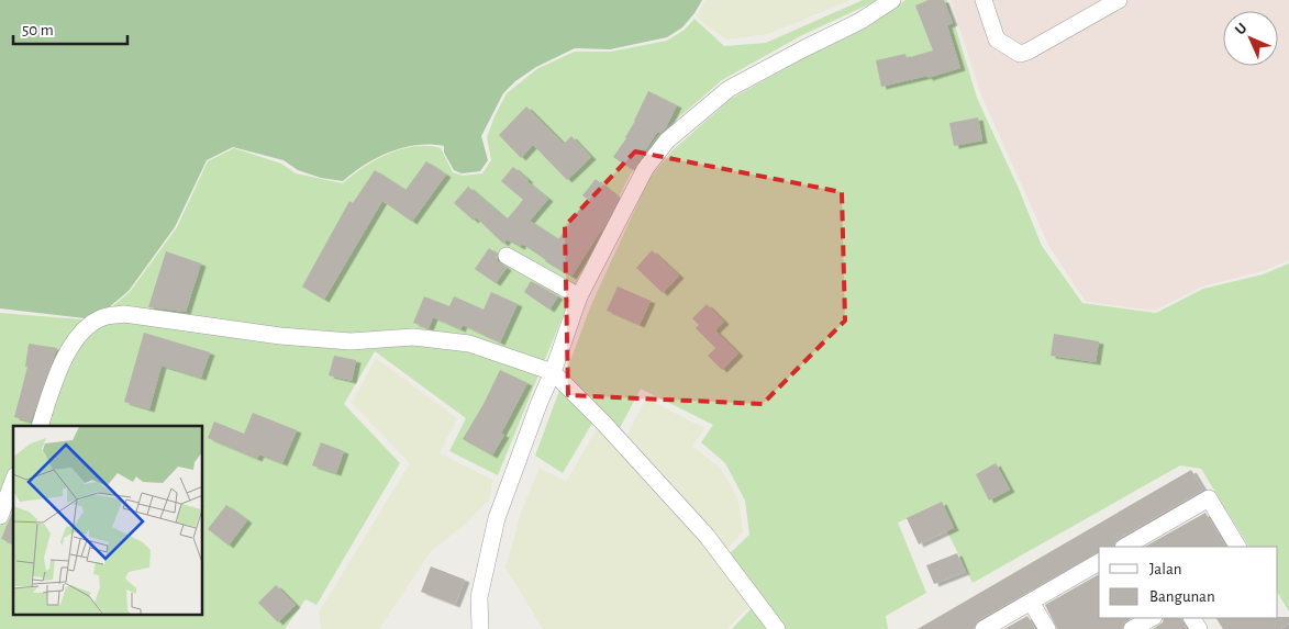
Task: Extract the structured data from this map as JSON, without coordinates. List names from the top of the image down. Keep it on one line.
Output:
{"legend":["Jalan","Bangunan"],"scale_bar":"50 m","north":"top left"}
